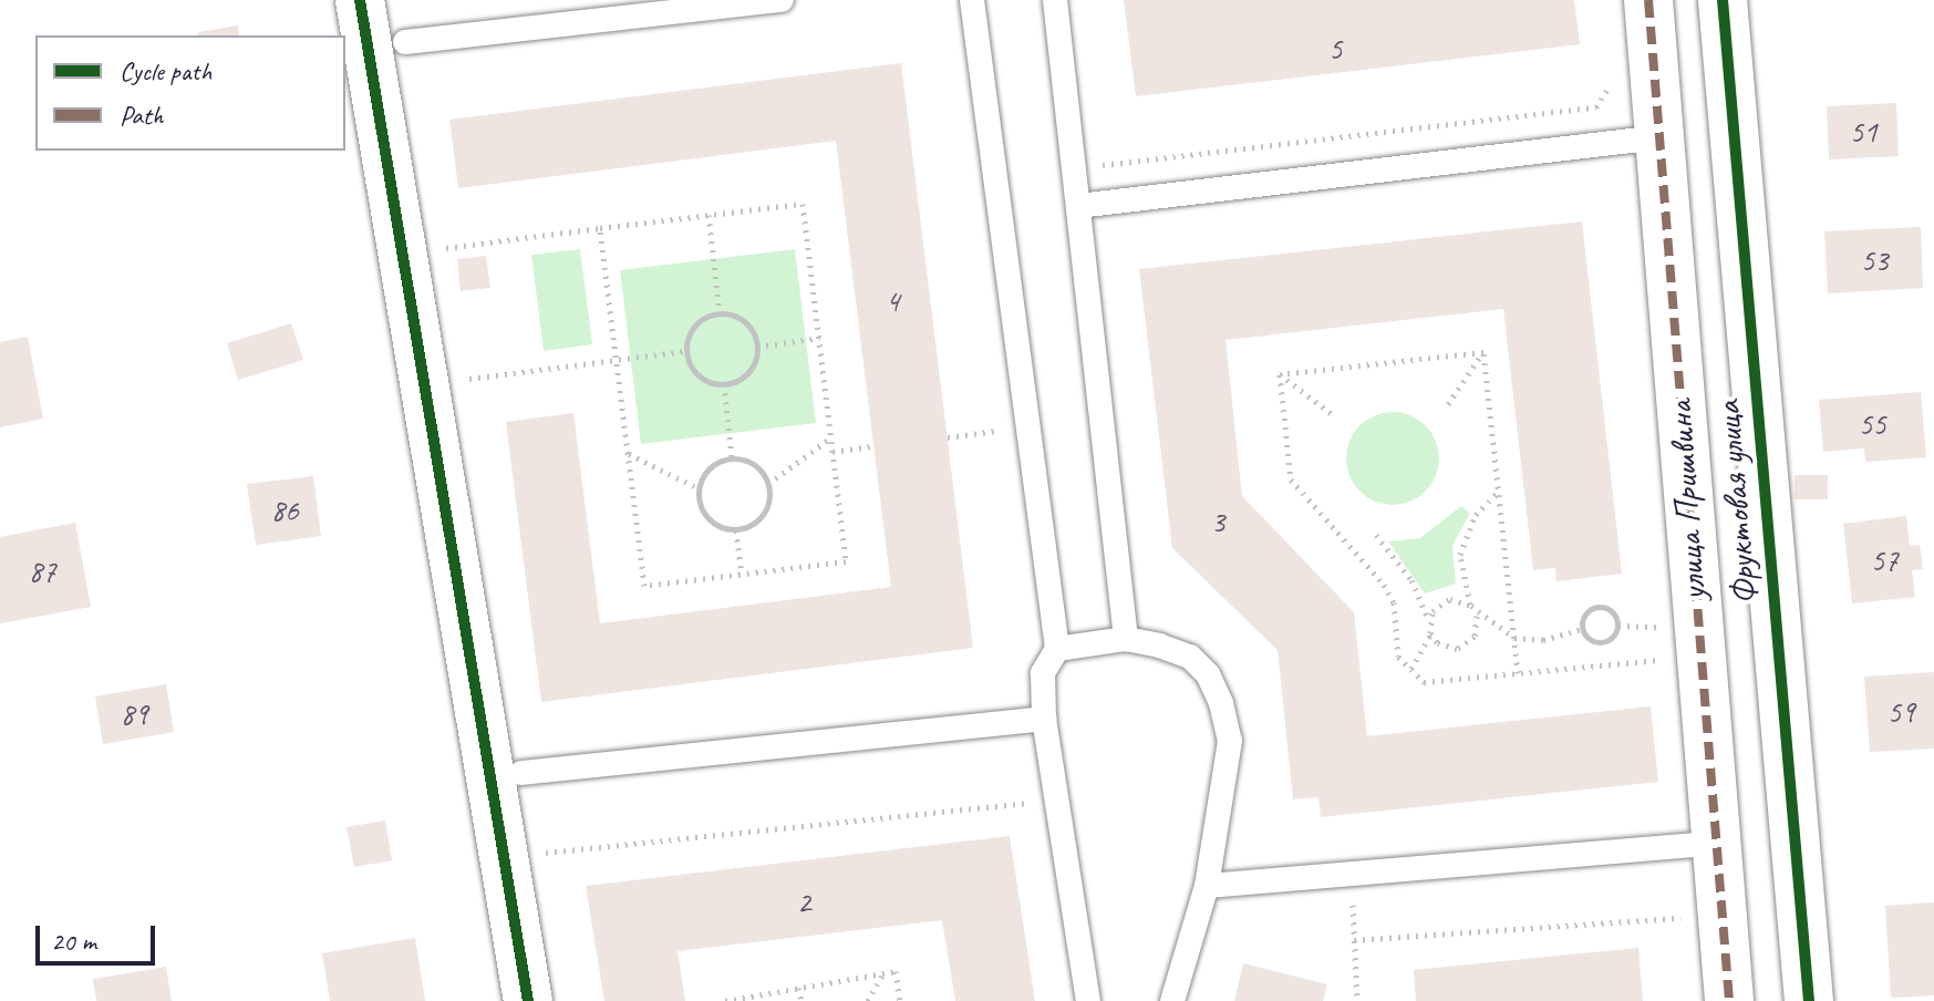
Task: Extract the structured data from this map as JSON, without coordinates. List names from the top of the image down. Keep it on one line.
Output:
{"streets":{"street":["улица Пришвина","Фруктовая улица"]},"house_numbers":["5","51","53","4","55","86","3","57","87","59","89","2"],"legend":["Cycle path","Path"],"scale_bar":"20 m"}
